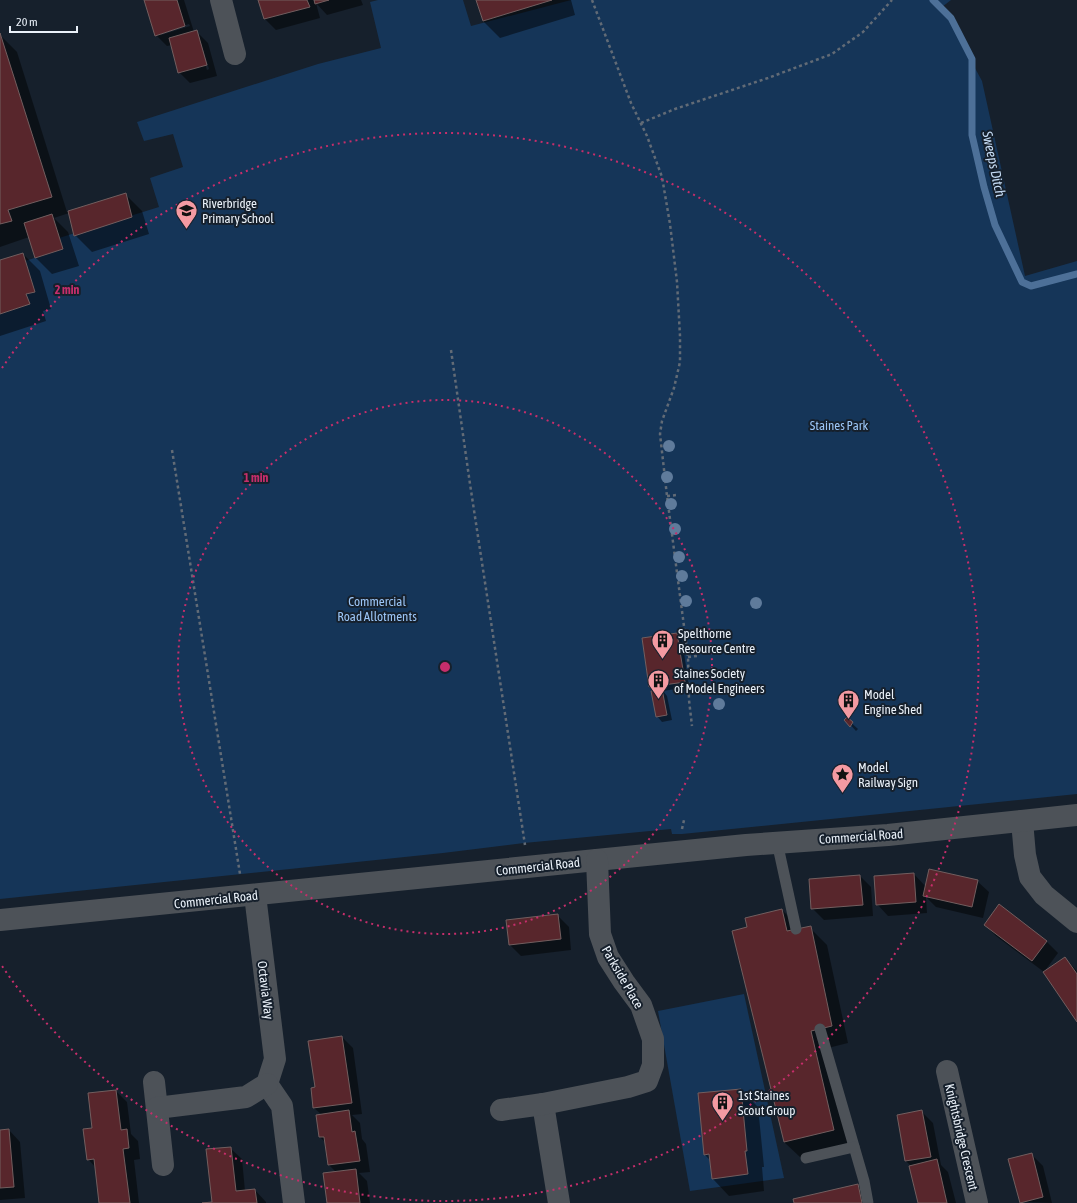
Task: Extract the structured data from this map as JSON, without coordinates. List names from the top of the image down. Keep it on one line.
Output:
{"streets":{"street":["Commercial Road","Parkside Place","Octavia Way","Knightsbridge Crescent"]},"crossings":[["Commercial Road","Parkside Place"],["Commercial Road","Octavia Way"]],"water":["Sweeps Ditch"],"parks":["Staines Park","Commercial Road Allotments"],"places":{"school or university":["Riverbridge Primary School"],"building":["Spelthorne Resource Centre","Staines Society of Model Engineers","Model Engine Shed","1st Staines Scout Group"],"place":["Model Railway Sign"]},"scale_bar":"20 m","rings":["2 min","1 min"]}
